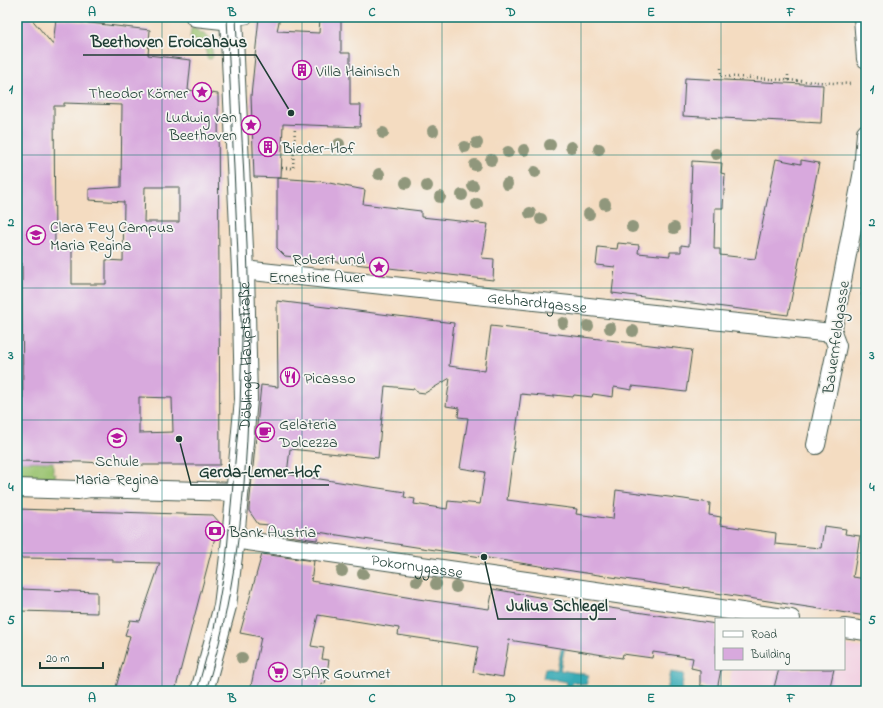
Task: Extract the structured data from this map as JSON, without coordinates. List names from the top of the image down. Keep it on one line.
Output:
{"streets":{"main road":["Döblinger Hauptstraße"],"street":["Gebhardtgasse","Bauernfeldgasse","Pokornygasse"]},"crossings":[["Gebhardtgasse","Bauernfeldgasse"],["Gebhardtgasse","Döblinger Hauptstraße"],["Döblinger Hauptstraße","Pokornygasse"]],"places":{"building":["Villa Hainisch","Bieder-Hof"],"place":["Theodor Körner","Ludwig van Beethoven","Robert und Ernestine Auer"],"other":["Beethoven Eroicahaus","Gerda-Lerner-Hof","Julius Schlegel"],"school or university":["Clara Fey Campus Maria Regina","Schule Maria-Regina"],"restaurant":["Picasso"],"cafe":["Gelateria Dolcezza"],"bank":["Bank Austria"],"supermarket":["SPAR Gourmet"]},"legend":["Road","Building"],"scale_bar":"20 m","grid":{"columns":["A","B","C","D","E","F"],"rows":["1","2","3","4","5"]}}
